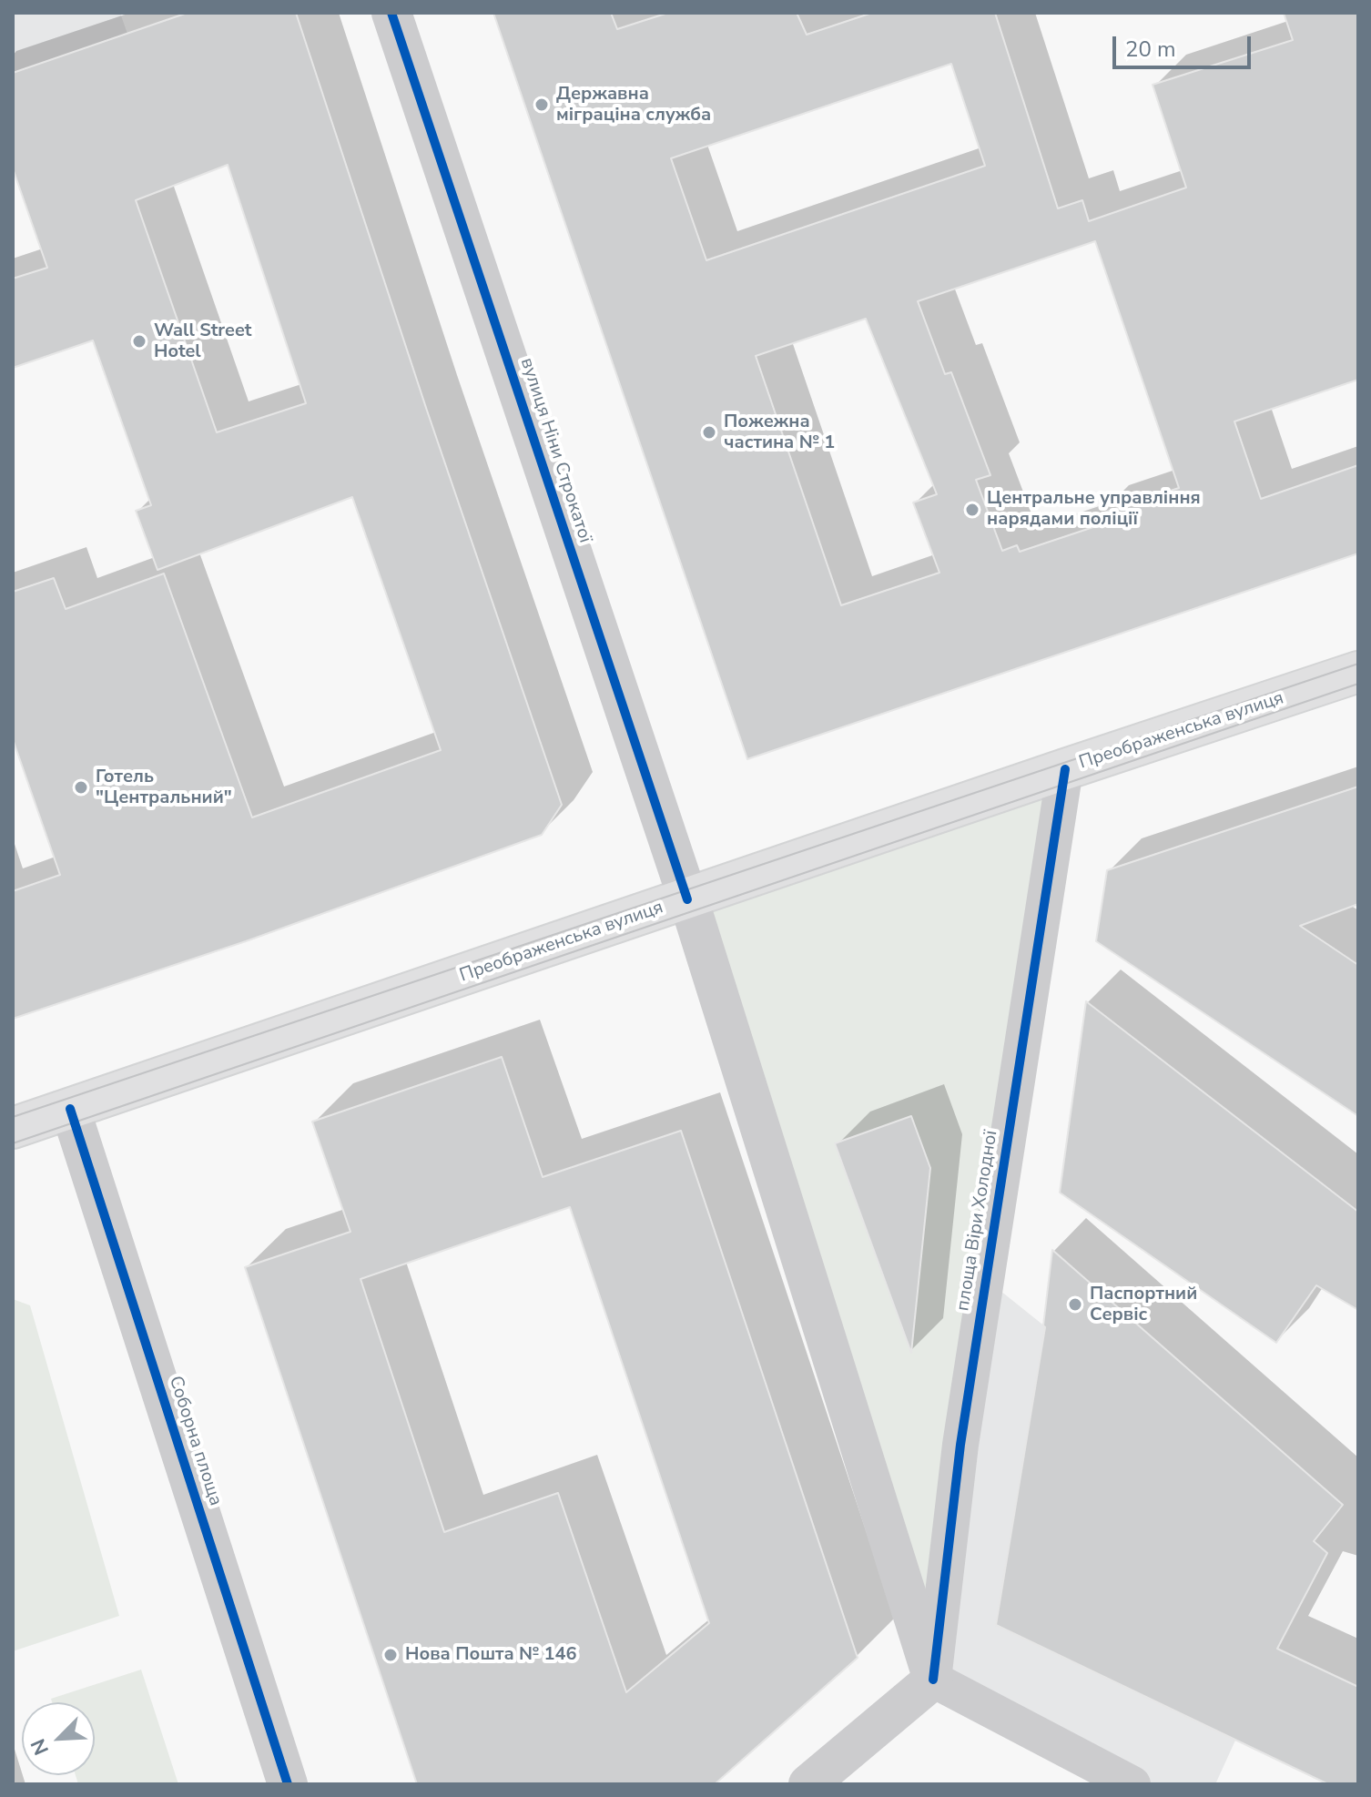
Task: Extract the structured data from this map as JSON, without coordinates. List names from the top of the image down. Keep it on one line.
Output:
{"streets":{"main road":["Преображенська вулиця"],"street":["вулиця Ніни Строкатої","площа Віри Холодної","Соборна площа"]},"crossings":[["вулиця Ніни Строкатої","Преображенська вулиця"],["Преображенська вулиця","площа Віри Холодної"],["Преображенська вулиця","Соборна площа"]],"places":["Державна міграціна служба","Wall Street Hotel","Пожежна частина № 1","Центральне управління нарядами поліції","Готель \"Центральний\"","Паспортний Сервіс","Нова Пошта № 146"],"scale_bar":"20 m","north":"bottom left"}
